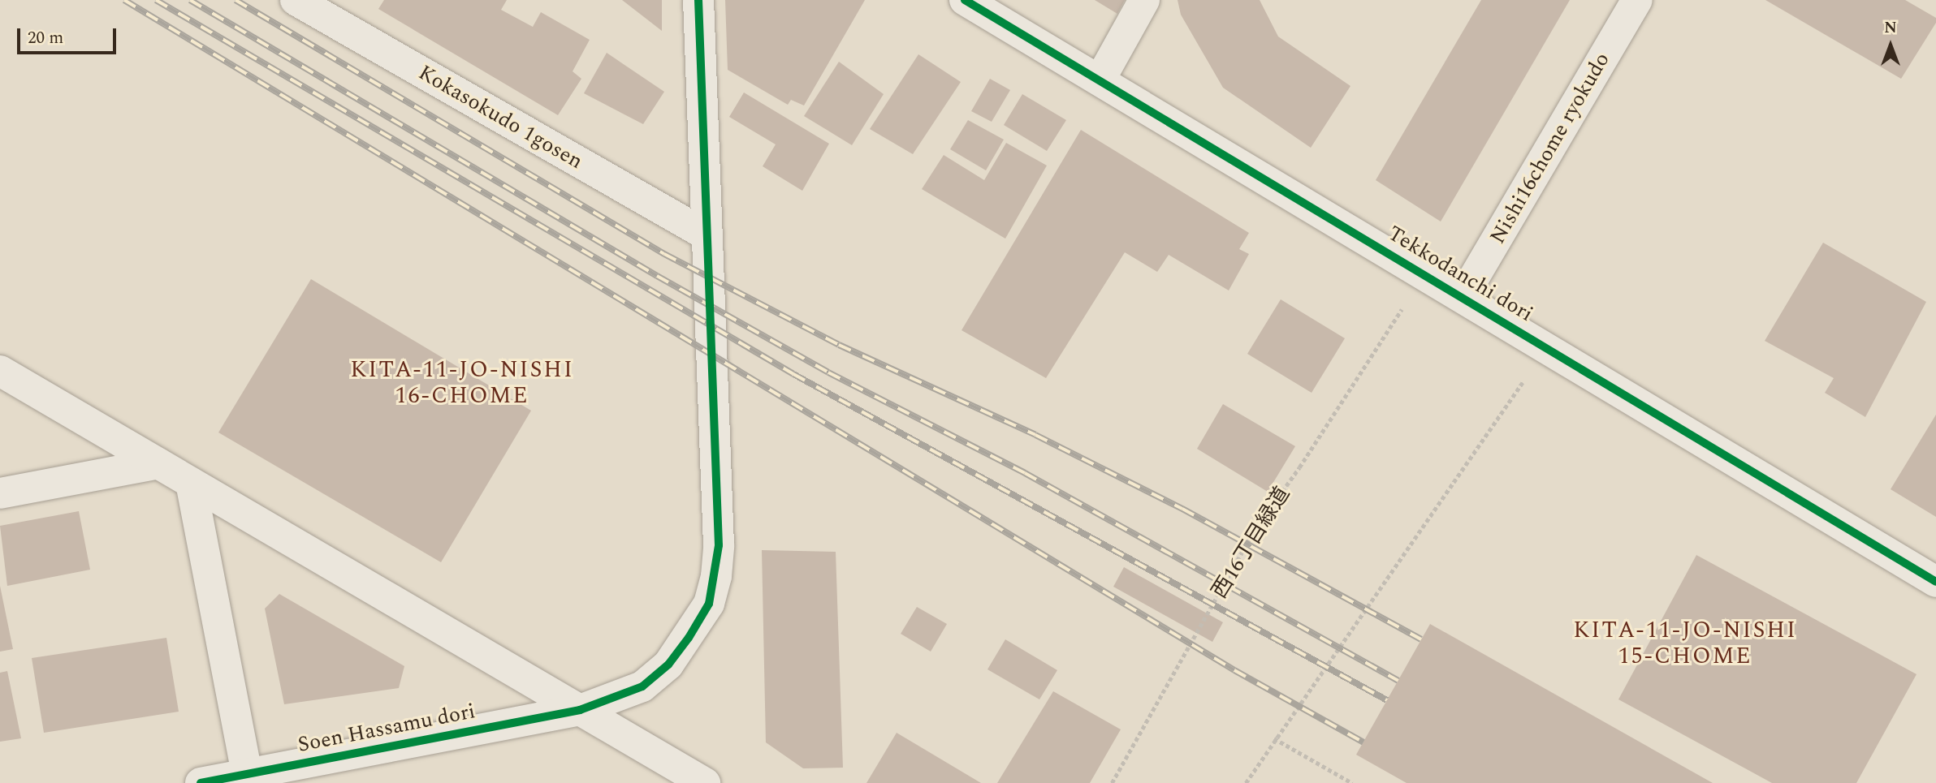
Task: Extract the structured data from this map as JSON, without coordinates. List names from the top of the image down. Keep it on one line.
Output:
{"streets":{"street":["Kokasokudo 1gosen","Nishi16chome ryokudo","Tekkodanchi dori","Soen Hassamu dori"],"path":["西16丁目緑道"]},"crossings":[["Kokasokudo 1gosen","Soen Hassamu dori"],["Nishi16chome ryokudo","Tekkodanchi dori"]],"districts":["KITA-11-JO-NISHI 16-CHOME","KITA-11-JO-NISHI 15-CHOME"],"scale_bar":"20 m","north":"top"}
